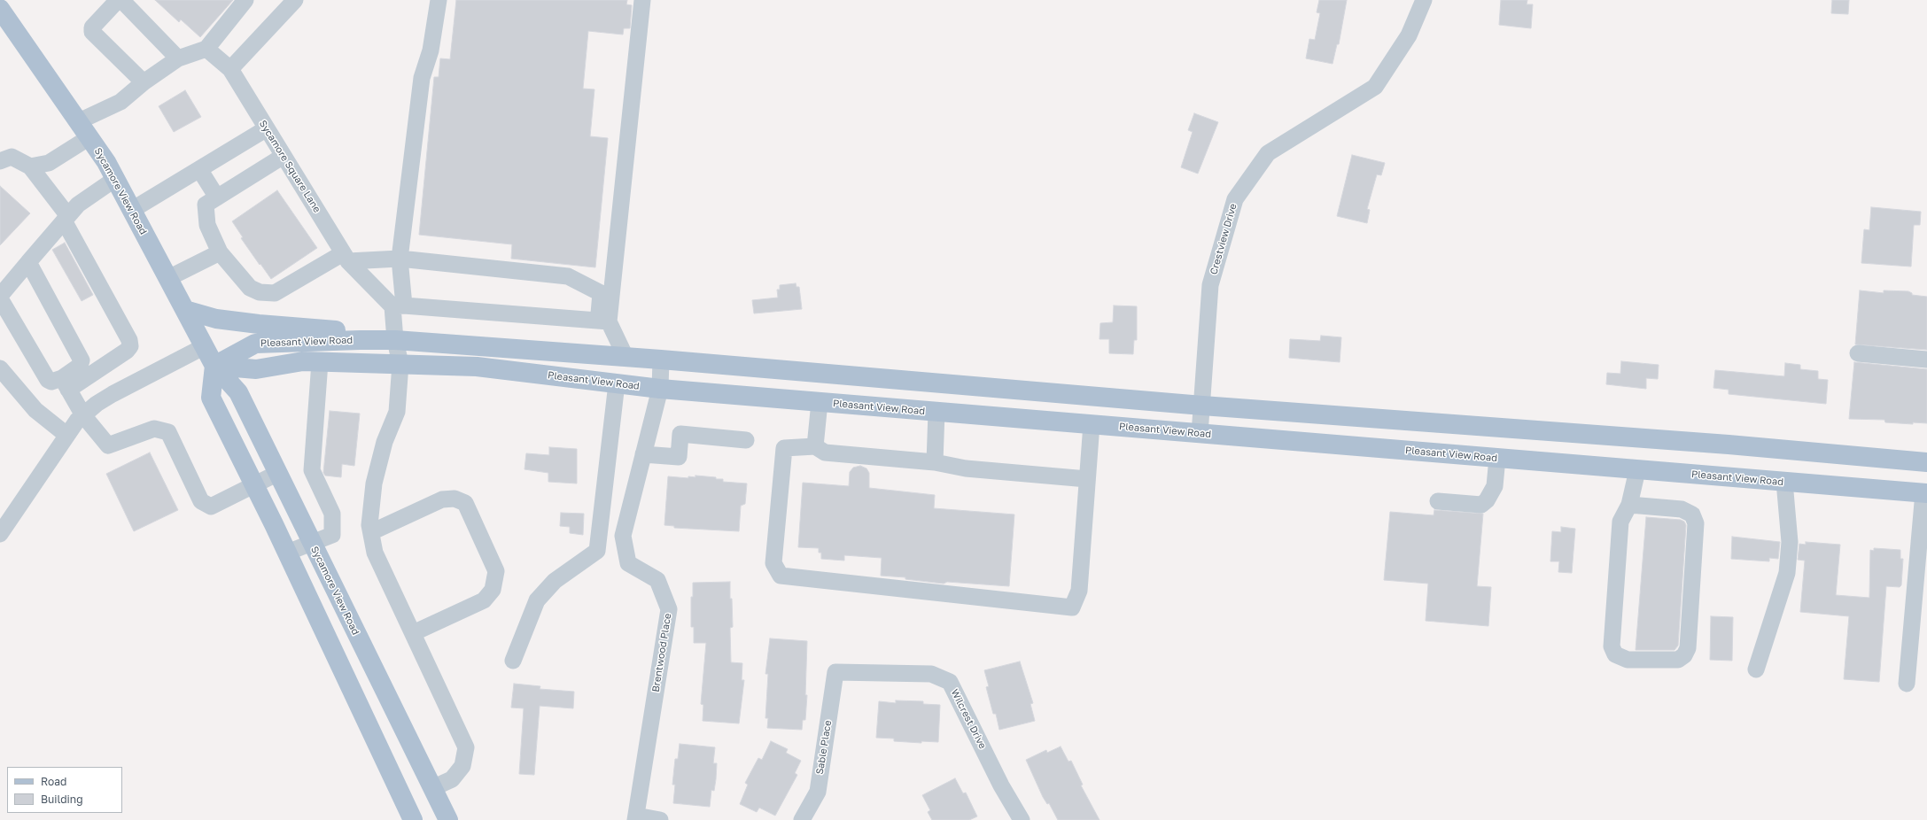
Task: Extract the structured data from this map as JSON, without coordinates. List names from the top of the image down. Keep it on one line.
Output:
{"streets":{"main road":["Sycamore View Road","Pleasant View Road"],"street":["Sycamore Square Lane","Crestview Drive","Brentwood Place","Wilcrest Drive","Sable Place"]},"crossings":[["Sycamore View Road","Pleasant View Road"],["Crestview Drive","Pleasant View Road"],["Pleasant View Road","Brentwood Place"],["Wilcrest Drive","Sable Place"]],"legend":["Road","Building"]}
